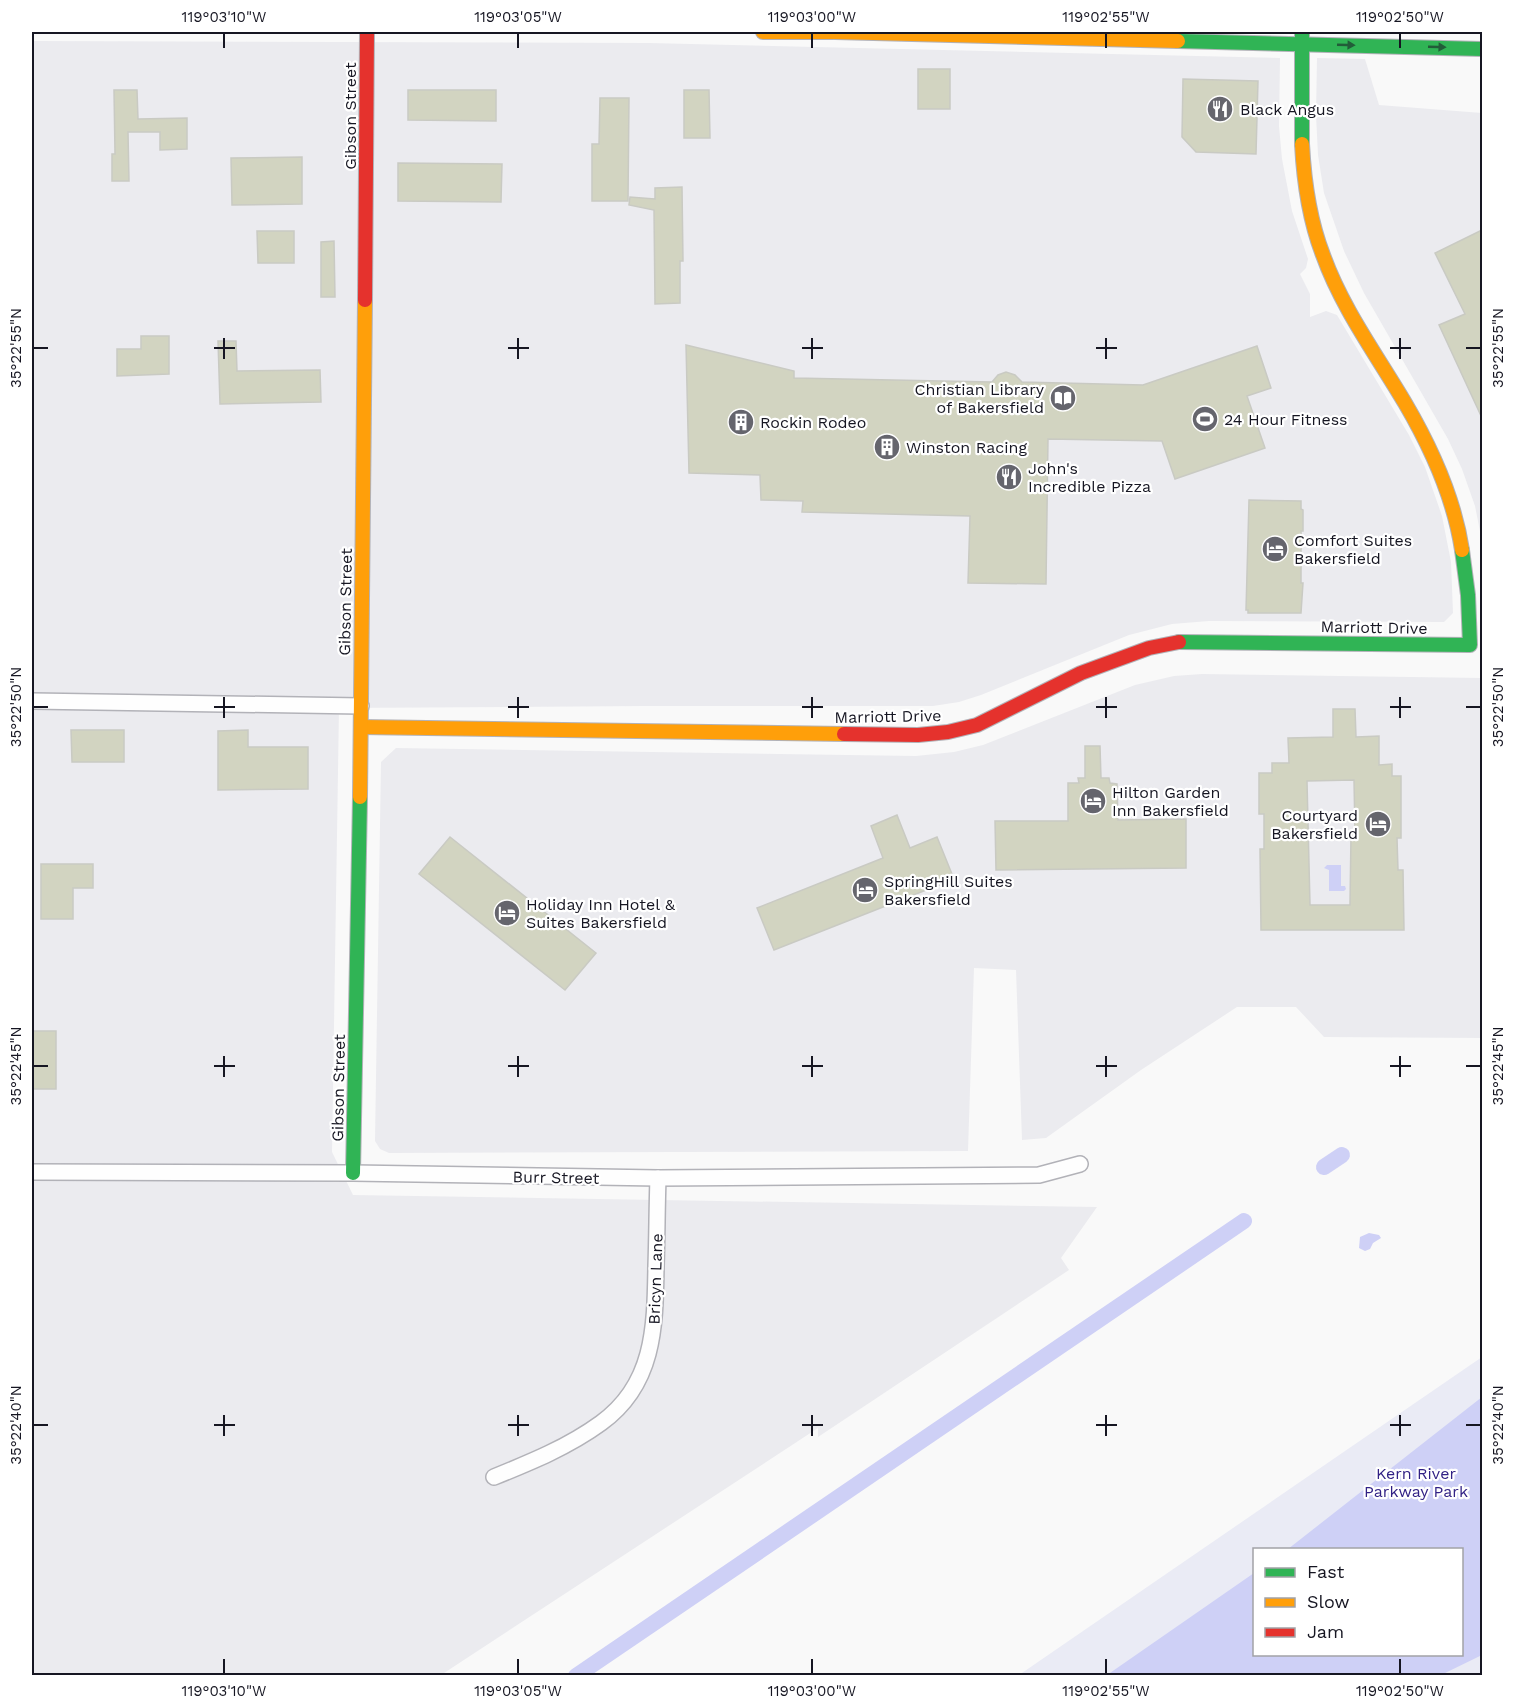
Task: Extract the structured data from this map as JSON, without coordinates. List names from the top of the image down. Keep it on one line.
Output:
{"streets":{"street":["Gibson Street","Marriott Drive","Burr Street","Bricyn Lane"]},"crossings":[["Gibson Street","Marriott Drive"],["Gibson Street","Burr Street"],["Burr Street","Bricyn Lane"]],"parks":["Kern River Parkway Park"],"places":{"restaurant":["Black Angus","John's Incredible Pizza"],"library":["Christian Library of Bakersfield"],"sports":["24 Hour Fitness"],"building":["Rockin Rodeo","Winston Racing"],"hotel":["Comfort Suites Bakersfield","Hilton Garden Inn Bakersfield","Courtyard Bakersfield","SpringHill Suites Bakersfield","Holiday Inn Hotel & Suites Bakersfield"]},"legend":["Fast","Slow","Jam"],"coordinates":["119°03'10\"W","119°03'05\"W","119°03'00\"W","119°02'55\"W","119°02'50\"W","35°22'55\"N","35°22'50\"N","35°22'45\"N","35°22'40\"N"]}
